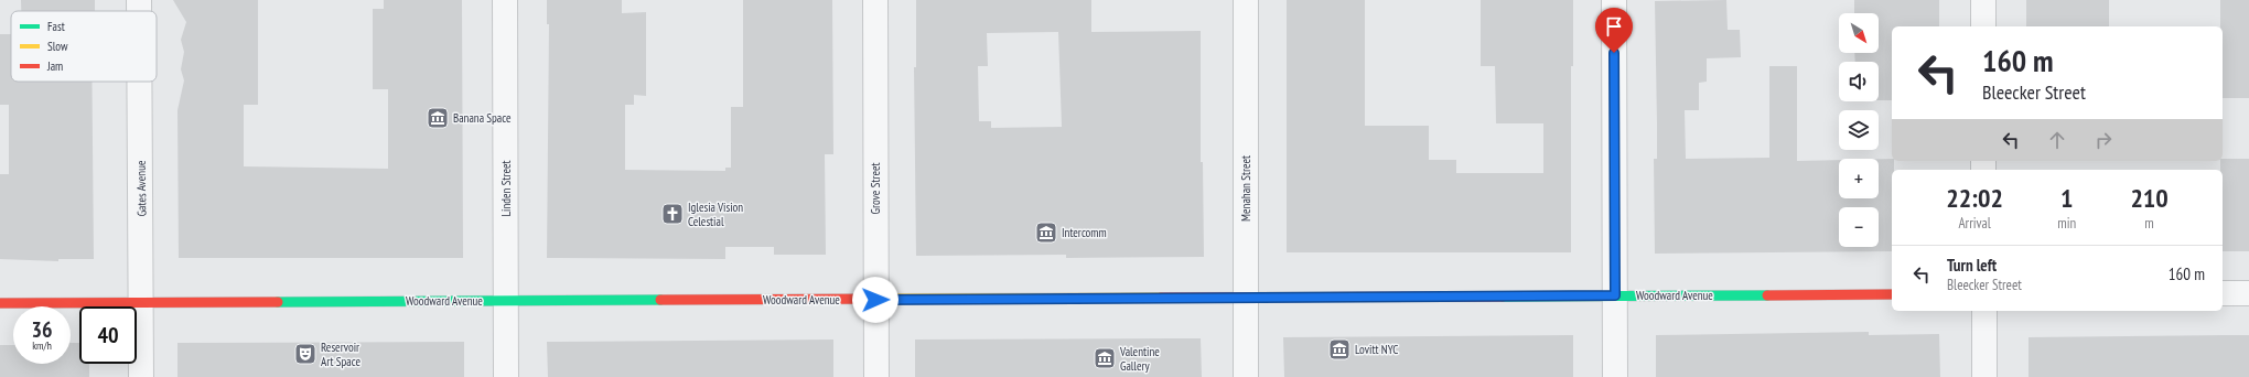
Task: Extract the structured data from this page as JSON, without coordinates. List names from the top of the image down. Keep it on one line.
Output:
{"streets":{"street":["Gates Avenue","Linden Street","Grove Street","Menahan Street","Woodward Avenue"]},"crossings":[["Gates Avenue","Woodward Avenue"],["Linden Street","Woodward Avenue"],["Grove Street","Woodward Avenue"],["Menahan Street","Woodward Avenue"]],"places":{"museum":["Banana Space","Intercomm","Lovitt NYC","Valentine Gallery"],"church":["Iglesia Vision Celestial"],"theatre":["Reservoir Art Space"]},"legend":["Fast","Slow","Jam"],"north":"bottom right","page":{"map_buttons":["+","−"],"turn":["160 m","Bleecker Street"],"eta":["22:02","Arrival","1","min","210","m"],"list":[{"name":"Turn left","note":"Bleecker Street","value":"160 m"}],"speed":"36 km/h","limit":"40"}}
